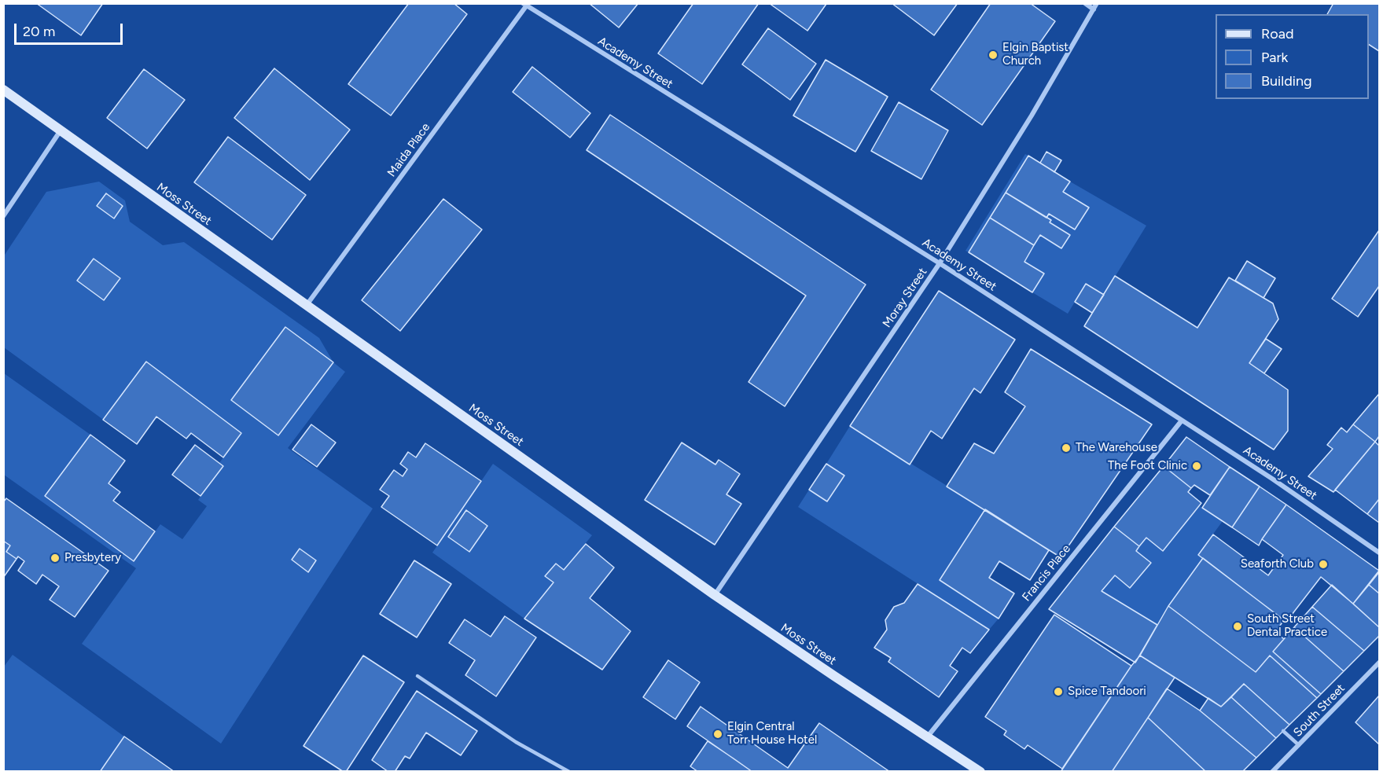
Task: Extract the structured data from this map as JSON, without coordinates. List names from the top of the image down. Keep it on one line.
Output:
{"streets":{"street":["Academy Street","Maida Place","Moss Street","Moray Street","Francis Place","South Street"]},"crossings":[["Academy Street","Maida Place"],["Academy Street","Moray Street"],["Academy Street","Francis Place"],["Maida Place","Moss Street"],["Moss Street","Moray Street"],["Moss Street","Francis Place"]],"places":["Elgin Baptist Church","The Warehouse","The Foot Clinic","Presbytery","Seaforth Club","South Street Dental Practice","Spice Tandoori","Elgin Central Torr House Hotel"],"legend":["Road","Park","Building"],"scale_bar":"20 m"}
